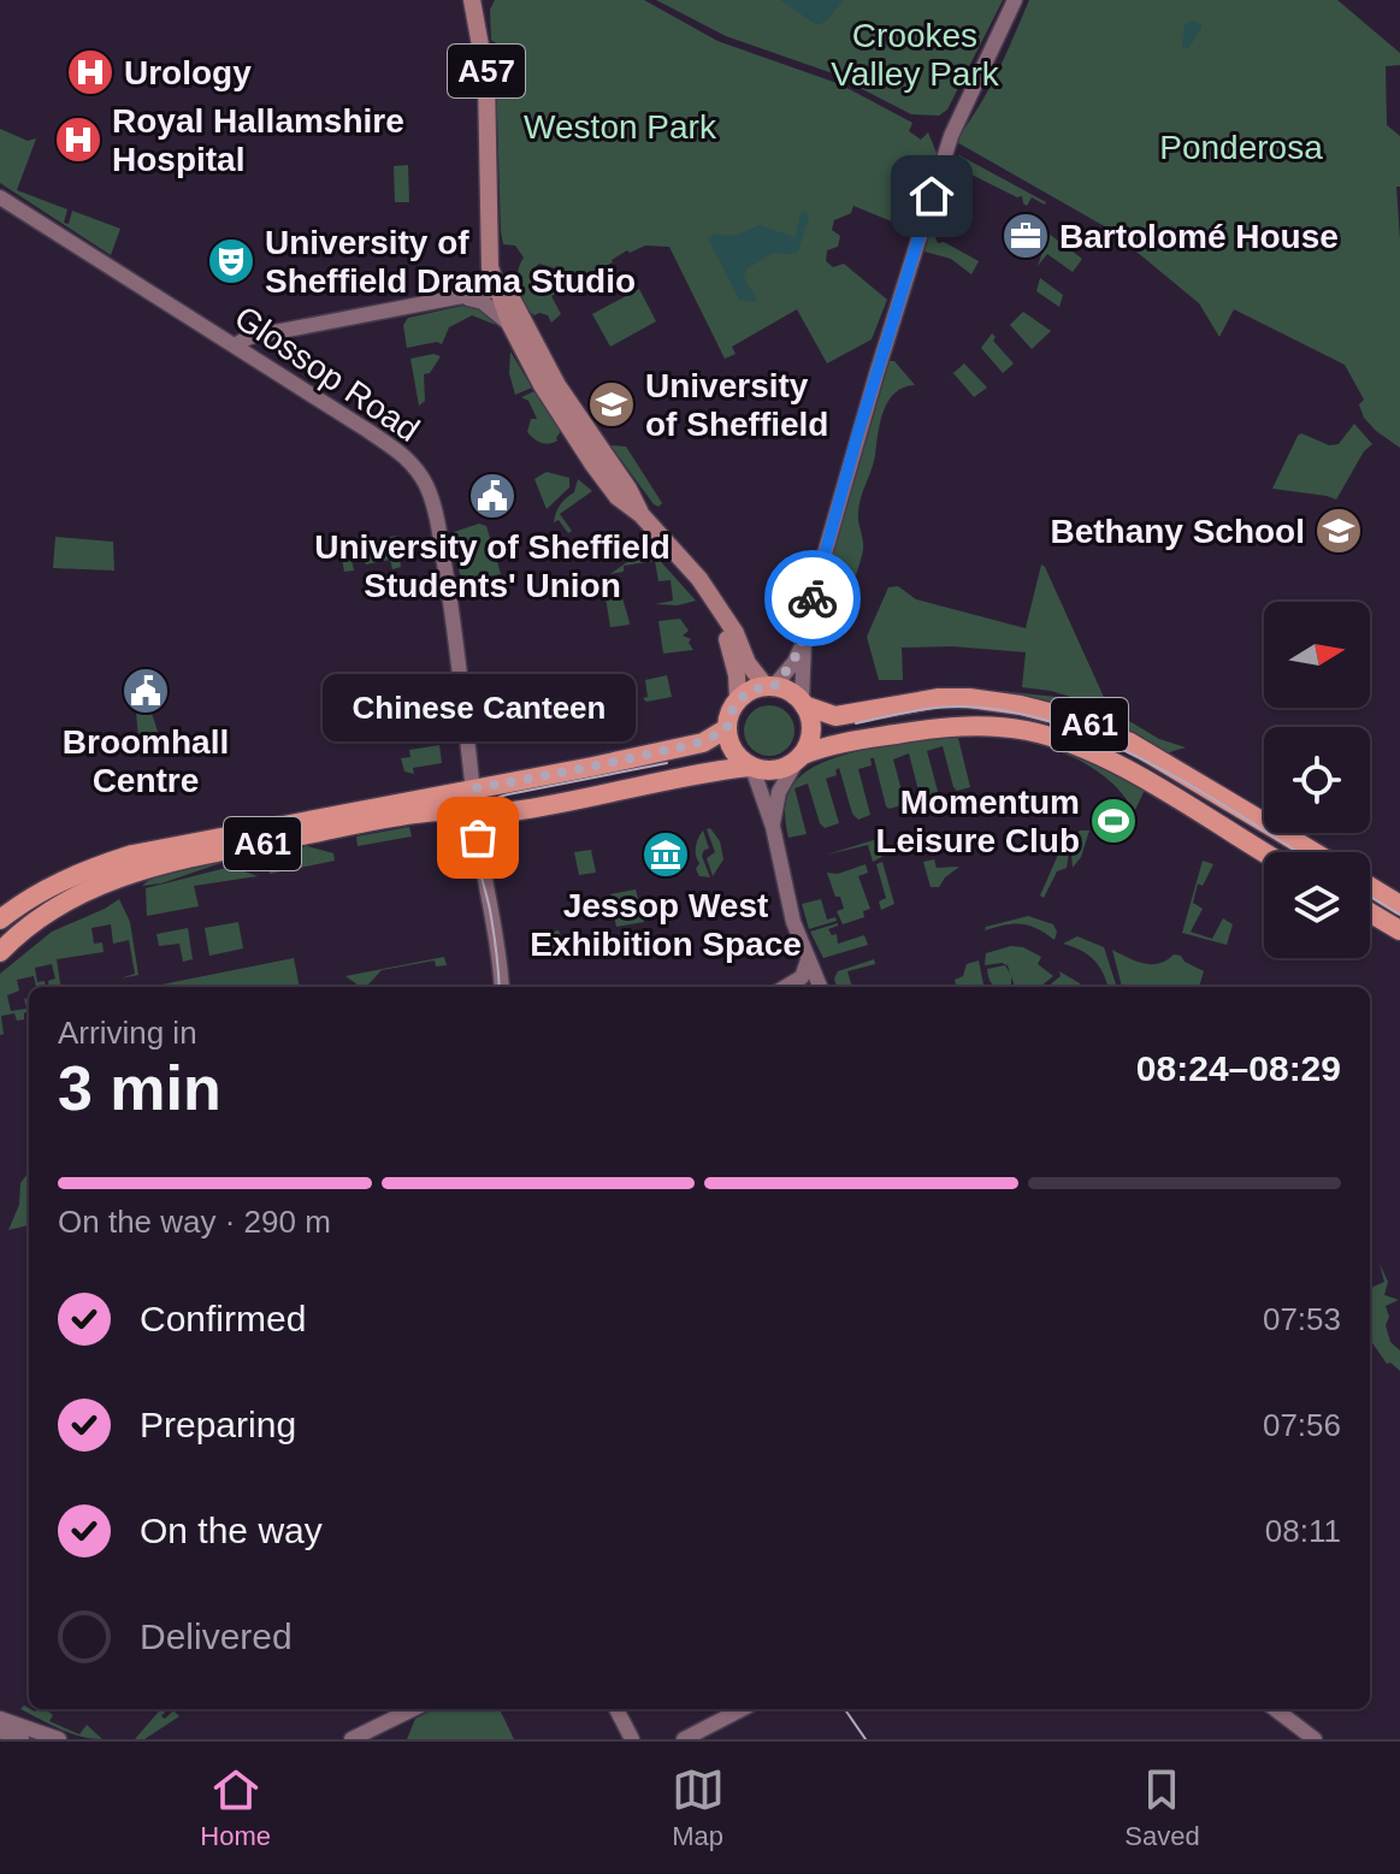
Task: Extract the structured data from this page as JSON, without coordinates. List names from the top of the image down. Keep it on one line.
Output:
{"streets":{"highway":["A61"],"main road":["A57","Glossop Road"]},"crossings":[["A57","A61"],["Glossop Road","A61"]],"parks":["Crookes Valley Park","Weston Park","Ponderosa"],"places":{"hospital":["Urology","Royal Hallamshire Hospital"],"office":["Bartolomé House"],"theatre":["University of Sheffield Drama Studio"],"school or university":["University of Sheffield","Bethany School"],"public building":["University of Sheffield Students' Union","Broomhall Centre"],"sports":["Momentum Leisure Club"],"other":["Chinese Canteen"],"museum":["Jessop West Exhibition Space"]},"north":"right","page":{"bubble":"Chinese Canteen","heading":["3 min","Arriving in","08:24–08:29"],"bar":"On the way · 290 m","list":[["Confirmed","07:53"],["Preparing","07:56"],["On the way","08:11"],"Delivered"],"tabs":["Home","Map","Saved"]}}
